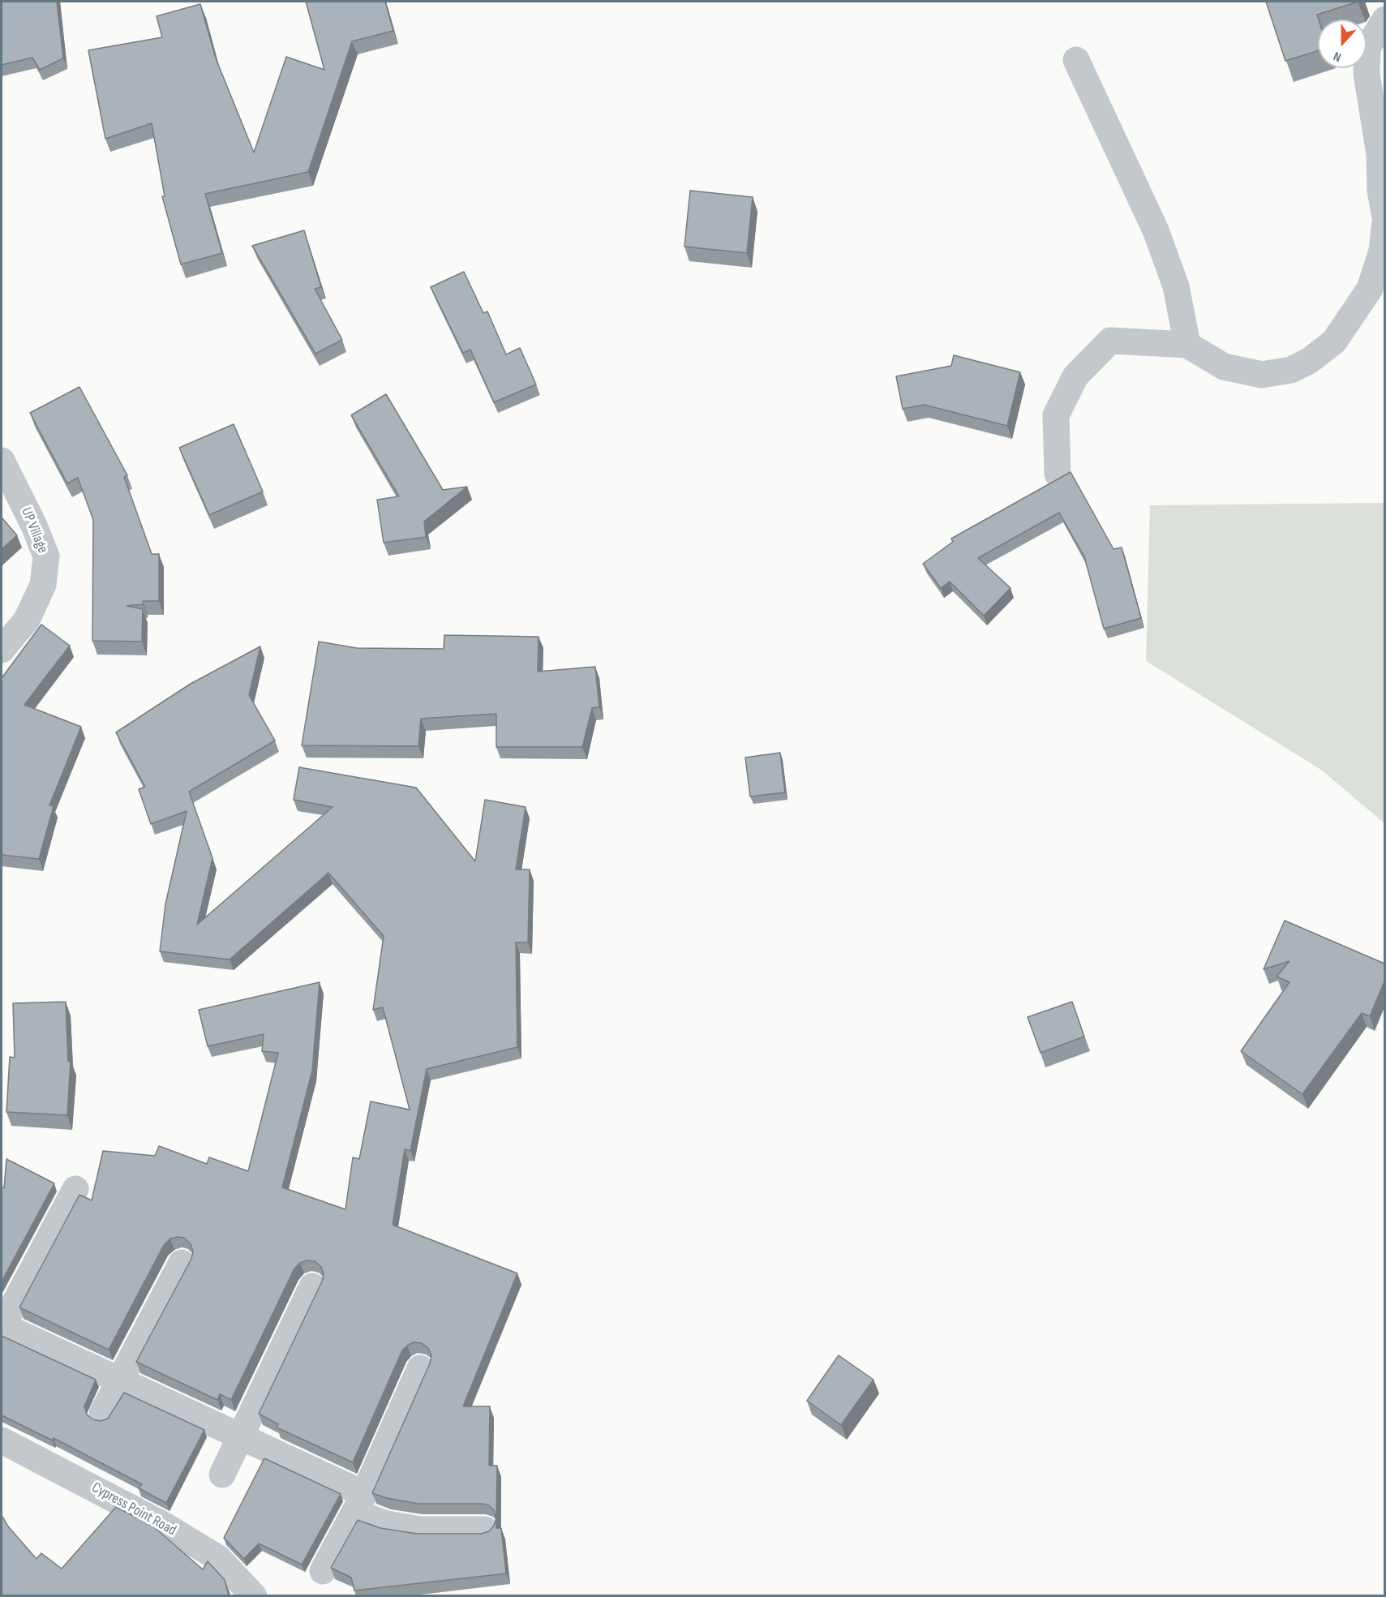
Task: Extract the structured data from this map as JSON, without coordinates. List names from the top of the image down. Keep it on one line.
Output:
{"streets":{"street":["UP Village","Cypress Point Road"]},"north":"bottom"}
